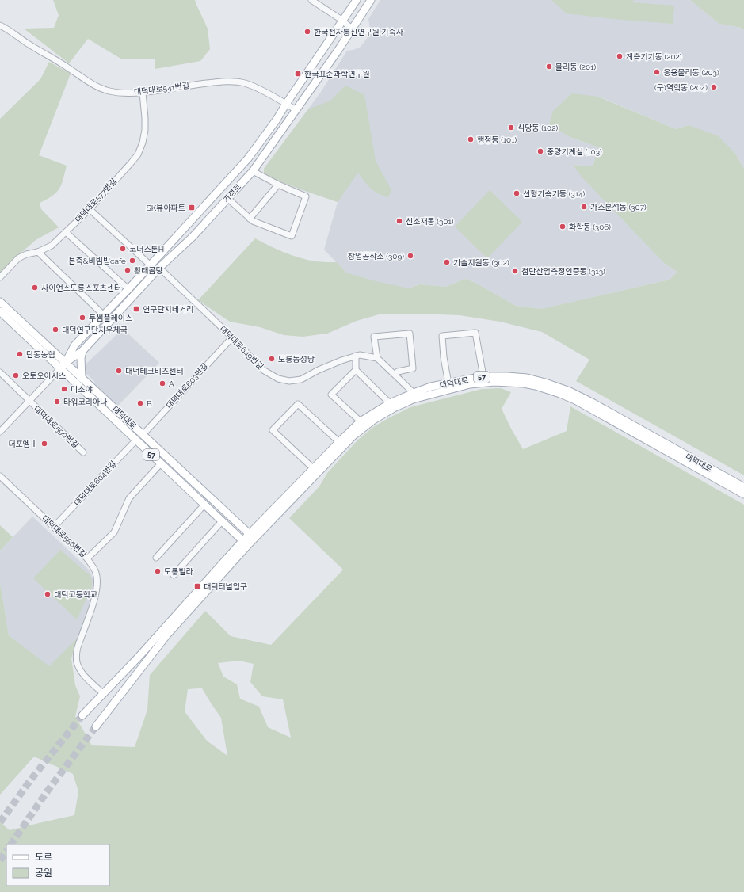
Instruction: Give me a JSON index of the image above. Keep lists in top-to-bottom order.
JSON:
{
  "streets": {
    "main road": ["가정로", "57", "대덕대로"],
    "street": [
      "대덕대로541번길",
      "대덕대로577번길",
      "대덕대로649번길",
      "대덕대로603번길",
      "대덕대로590번길",
      "대덕대로604번길",
      "대덕대로556번길"
    ]
  },
  "crossings": [
    ["대덕대로541번길", "가정로"],
    ["대덕대로541번길", "대덕대로577번길"],
    ["가정로", "대덕대로649번길"],
    ["가정로", "대덕대로"],
    ["가정로", "대덕대로590번길"],
    ["대덕대로649번길", "대덕대로603번길"],
    ["대덕대로", "대덕대로603번길"],
    ["대덕대로", "대덕대로590번길"],
    ["대덕대로", "대덕대로604번길"],
    ["대덕대로604번길", "대덕대로556번길"]
  ],
  "places": {
    "other": [
      "한국전자통신연구원 기숙사",
      "계측기기동 (202)",
      "물리동 (201)",
      "응용물리동 (203)",
      "(구)역학동 (204)",
      "식당동 (102)",
      "행정동 (101)",
      "중앙기계실 (103)",
      "선형가속기동 (314)",
      "가스분석동 (307)",
      "신소재동 (301)",
      "화학동 (306)",
      "코너스톤H",
      "창업공작소 (309)",
      "본죽&비빔밥cafe",
      "기술지원동 (302)",
      "황태곰탕",
      "첨단산업측정인증동 (313)",
      "사이언스도룡스포츠센터",
      "투썸플레이스",
      "대덕연구단지우체국",
      "탄동농협",
      "도룡동성당",
      "대덕테크비즈센터",
      "오토오아시스",
      "A",
      "미소야",
      "타워코리아나",
      "B",
      "더포엠Ⅰ",
      "도룡빌라",
      "대덕고등학교"
    ],
    "transit": [
      "한국표준과학연구원",
      "SK뷰아파트",
      "연구단지네거리",
      "대덕터널입구"
    ]
  },
  "legend": ["도로", "공원"]
}
